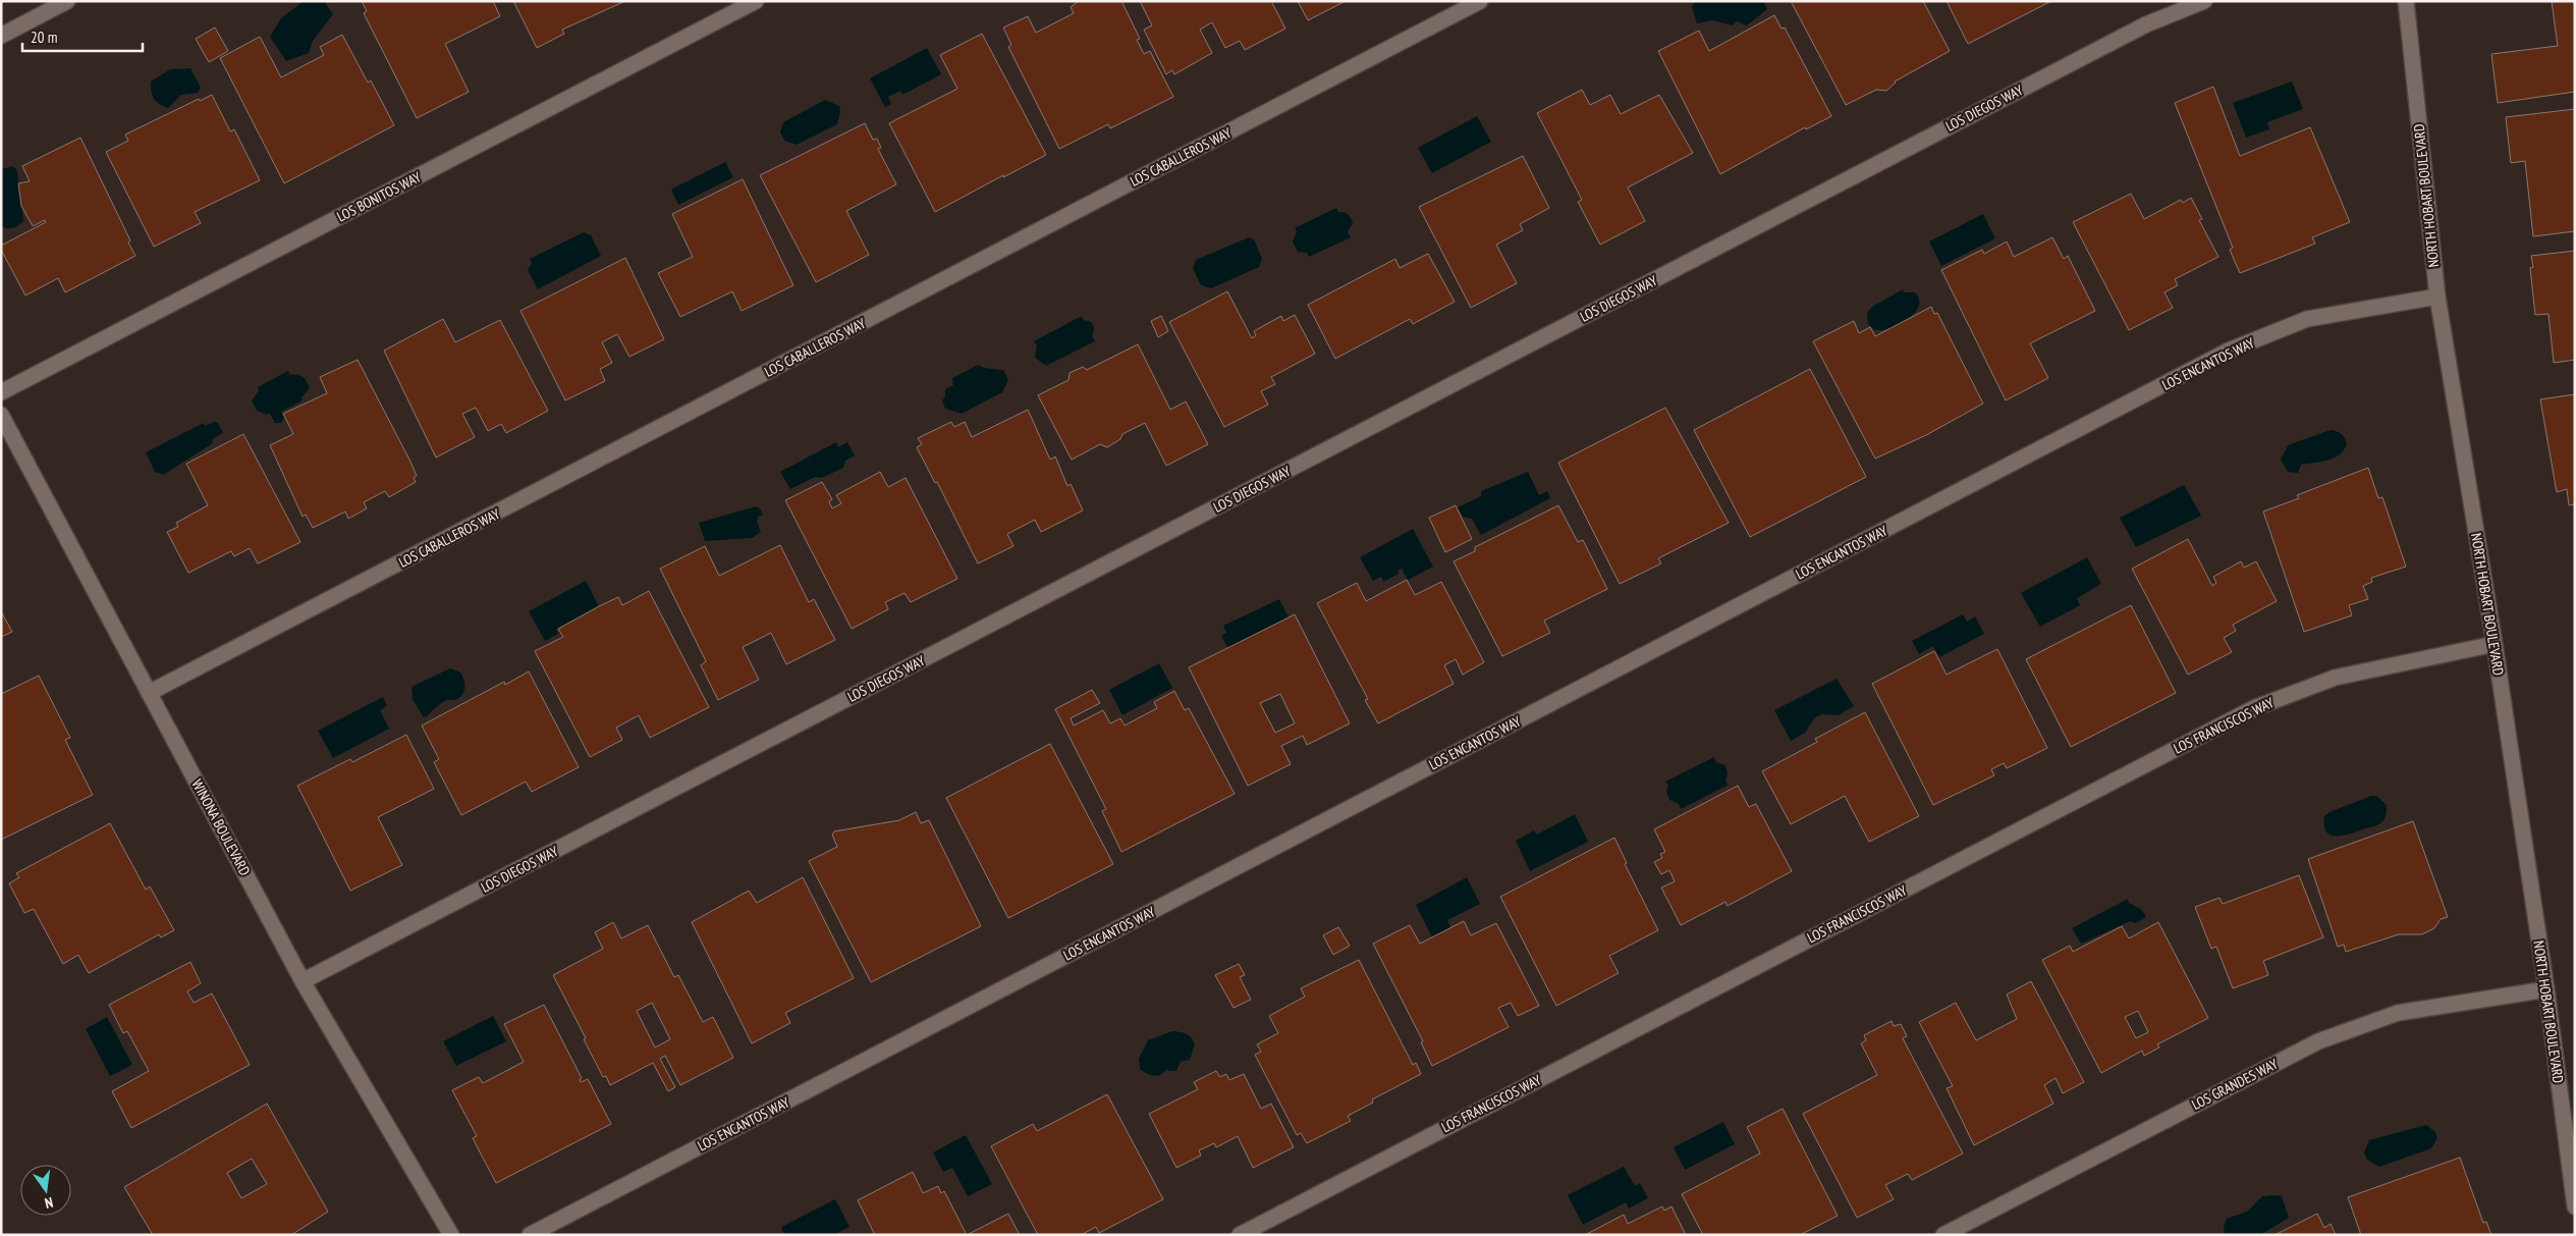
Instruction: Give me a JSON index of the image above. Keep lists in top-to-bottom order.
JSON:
{
  "streets": {
    "street": [
      "LOS DIEGOS WAY",
      "LOS CABALLEROS WAY",
      "NORTH HOBART BOULEVARD",
      "LOS BONITOS WAY",
      "LOS ENCANTOS WAY",
      "LOS FRANCISCOS WAY",
      "WINONA BOULEVARD",
      "LOS GRANDES WAY"
    ]
  },
  "crossings": [
    ["LOS DIEGOS WAY", "WINONA BOULEVARD"],
    ["LOS CABALLEROS WAY", "WINONA BOULEVARD"],
    ["NORTH HOBART BOULEVARD", "LOS ENCANTOS WAY"],
    ["NORTH HOBART BOULEVARD", "LOS FRANCISCOS WAY"],
    ["NORTH HOBART BOULEVARD", "LOS GRANDES WAY"]
  ],
  "scale_bar": "20 m",
  "north": "bottom"
}
